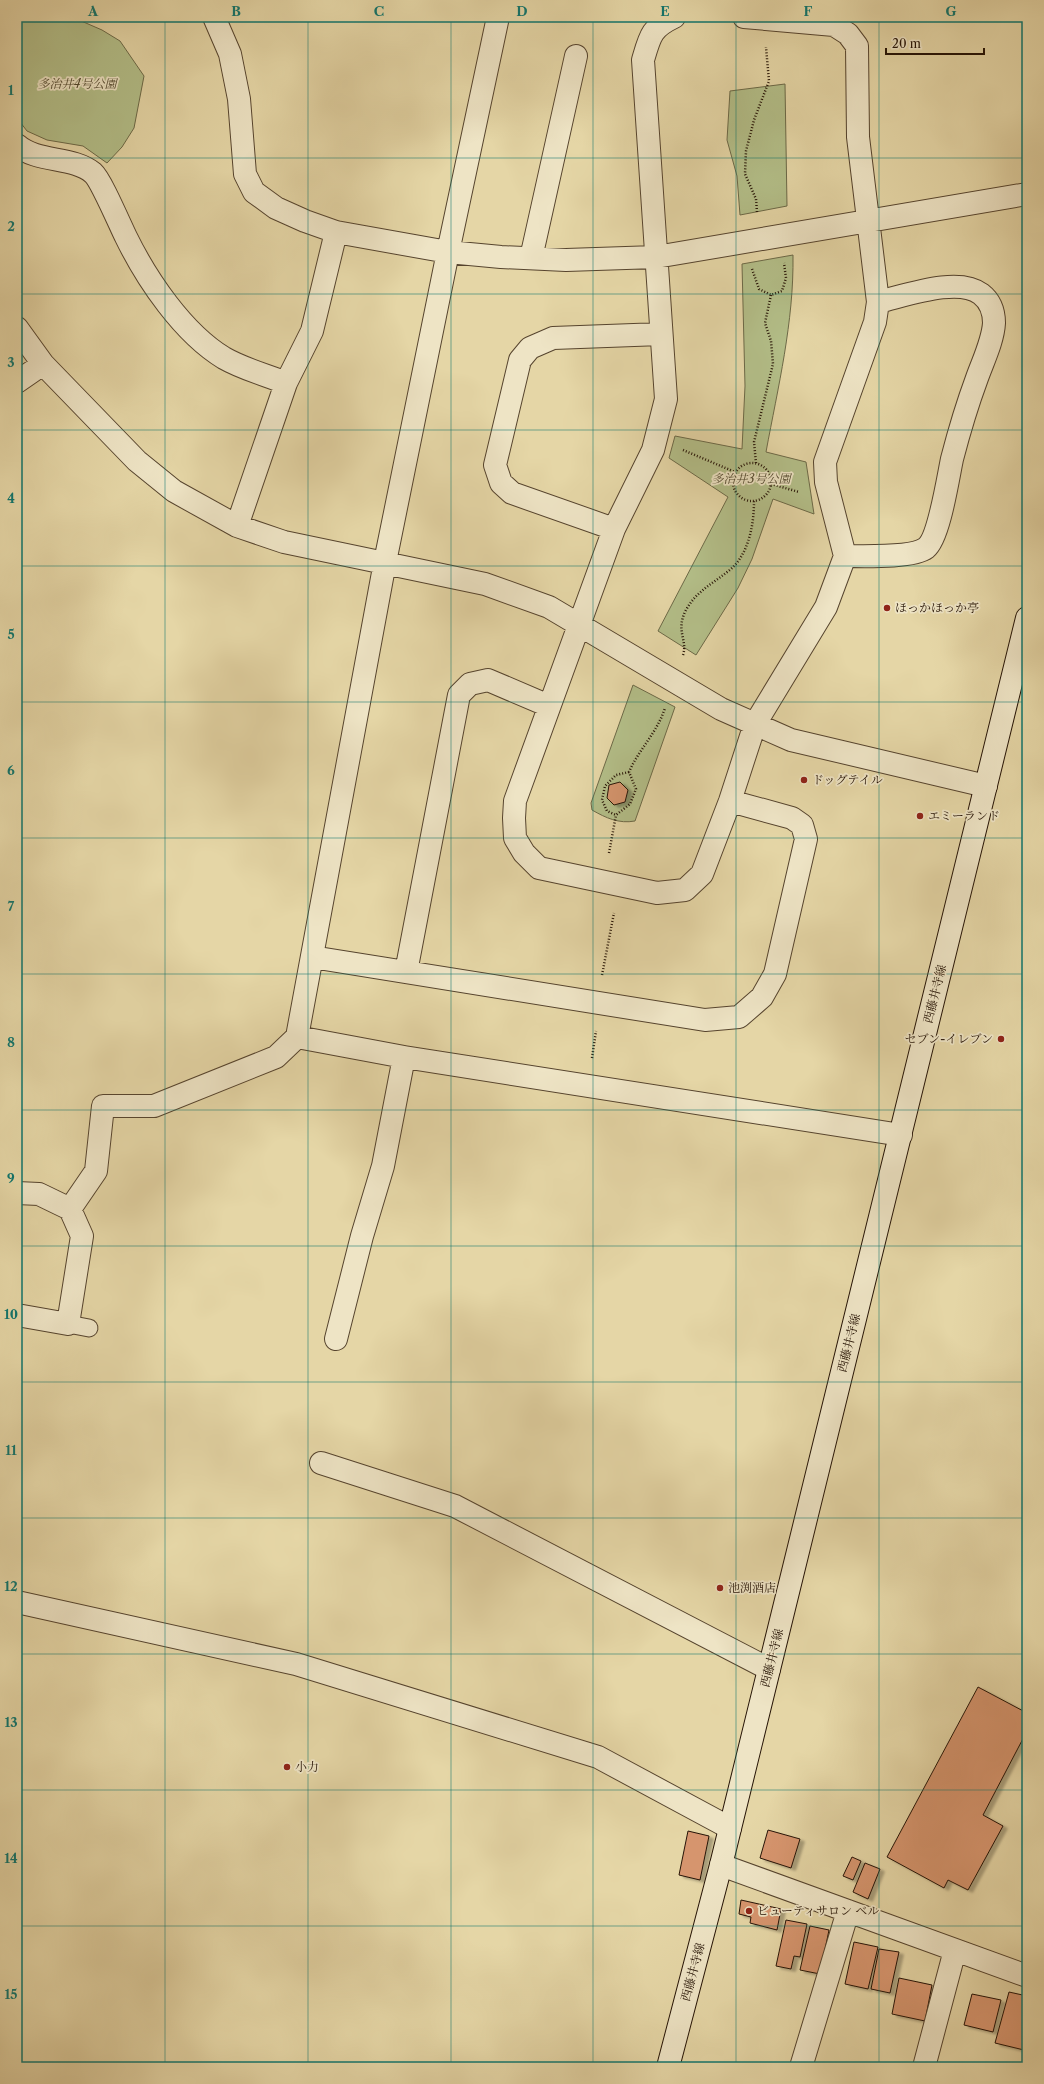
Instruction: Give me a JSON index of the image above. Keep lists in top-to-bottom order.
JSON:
{
  "streets": {
    "street": ["西藤井寺線"]
  },
  "parks": ["多治井4号公園", "多治井3号公園"],
  "places": [
    "ほっかほっか亭",
    "ドッグテイル",
    "エミーランド",
    "セブン-イレブン",
    "池渕酒店",
    "小力",
    "ビューティサロン ベル"
  ],
  "scale_bar": "20 m",
  "grid": {
    "columns": [
      "A",
      "B",
      "C",
      "D",
      "E",
      "F",
      "G"
    ],
    "rows": [
      "1",
      "2",
      "3",
      "4",
      "5",
      "6",
      "7",
      "8",
      "9",
      "10",
      "11",
      "12",
      "13",
      "14",
      "15"
    ]
  }
}
